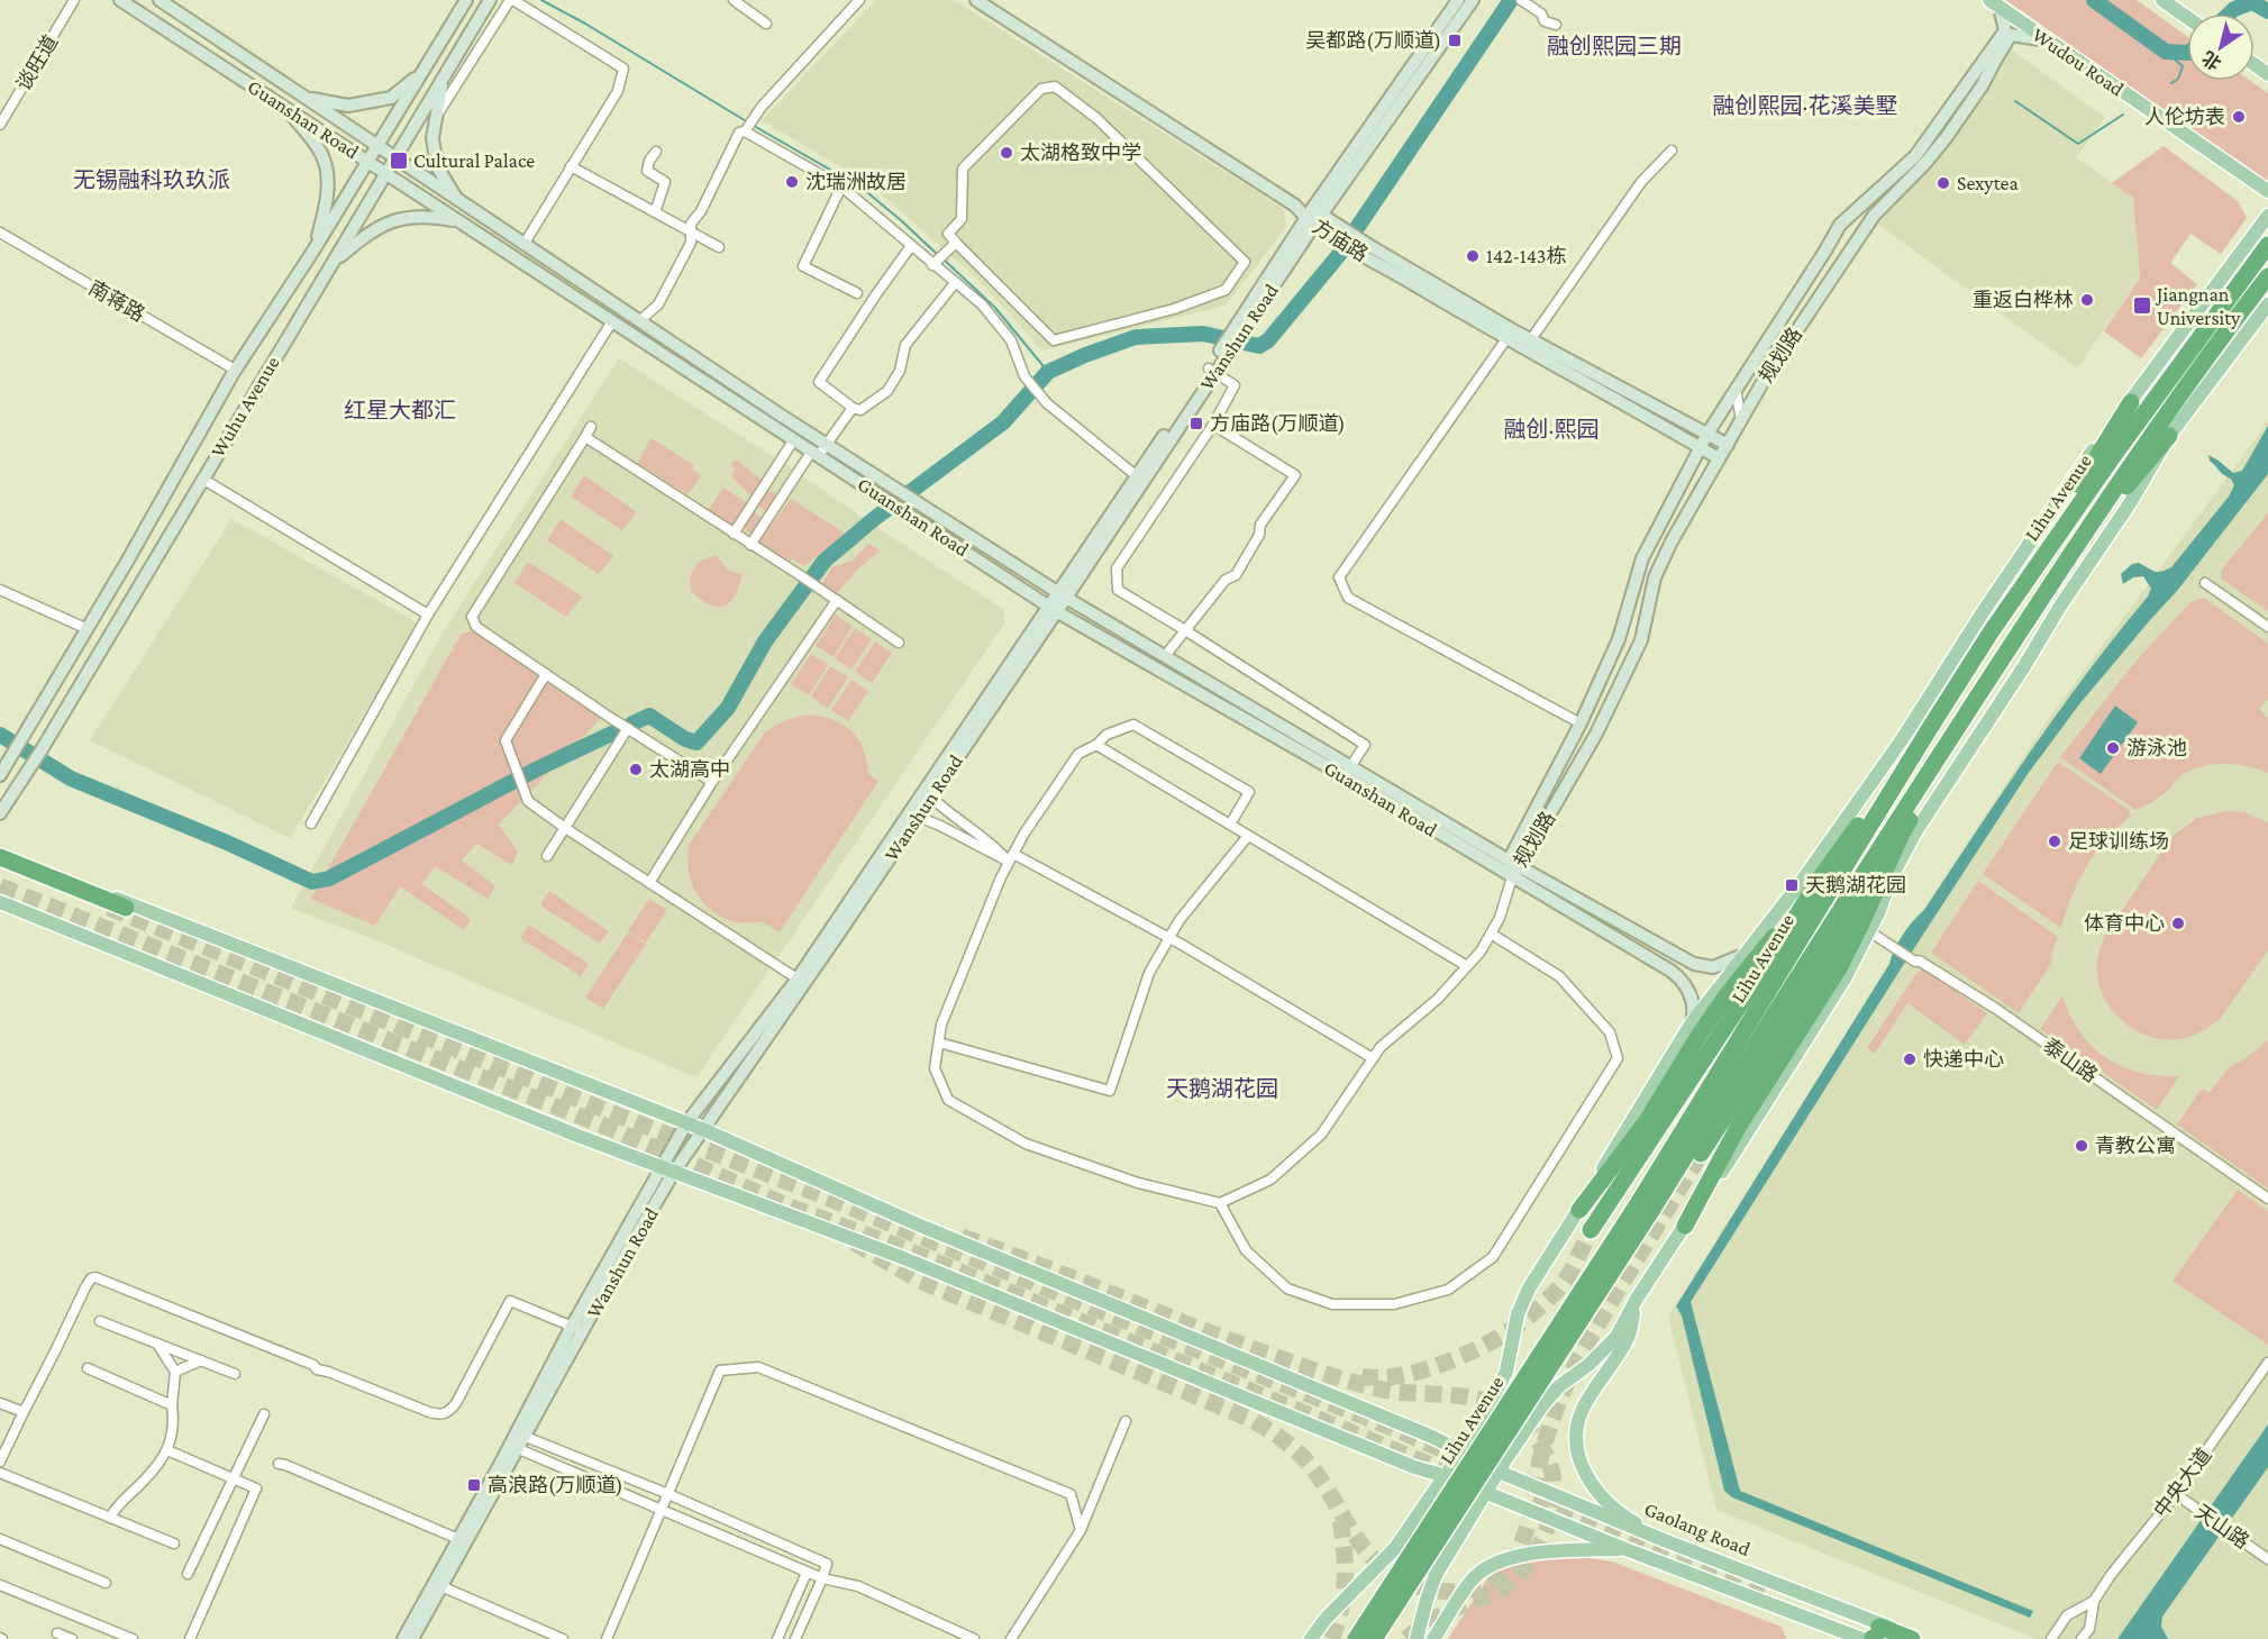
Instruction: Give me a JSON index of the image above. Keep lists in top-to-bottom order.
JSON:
{
  "streets": {
    "highway": ["Lihu Avenue", "Gaolang Road"],
    "main road": ["Wudou Road"],
    "street": [
      "谈旺道",
      "Guanshan Road",
      "方庙路",
      "南蒋路",
      "Wanshun Road",
      "规划路",
      "Wuhu Avenue",
      "泰山路",
      "中央大道",
      "天山路"
    ]
  },
  "crossings": [
    ["Wudou Road", "规划路"],
    ["Guanshan Road", "Wanshun Road"],
    ["Guanshan Road", "规划路"],
    ["Guanshan Road", "Wuhu Avenue"],
    ["方庙路", "Wanshun Road"],
    ["方庙路", "规划路"],
    ["南蒋路", "Wuhu Avenue"],
    ["Wanshun Road", "Gaolang Road"],
    ["中央大道", "天山路"]
  ],
  "districts": [
    "融创熙园三期",
    "融创熙园·花溪美墅",
    "无锡融科玖玖派",
    "红星大都汇",
    "融创·熙园",
    "天鹅湖花园"
  ],
  "places": {
    "transit": [
      "吴都路(万顺道)",
      "Cultural Palace",
      "Jiangnan University",
      "方庙路(万顺道)",
      "天鹅湖花园",
      "高浪路(万顺道)"
    ],
    "other": [
      "人伦坊表",
      "太湖格致中学",
      "沈瑞洲故居",
      "Sexytea",
      "142-143栋",
      "重返白桦林",
      "游泳池",
      "太湖高中",
      "足球训练场",
      "体育中心",
      "快递中心",
      "青教公寓"
    ]
  },
  "north": "bottom left"
}
